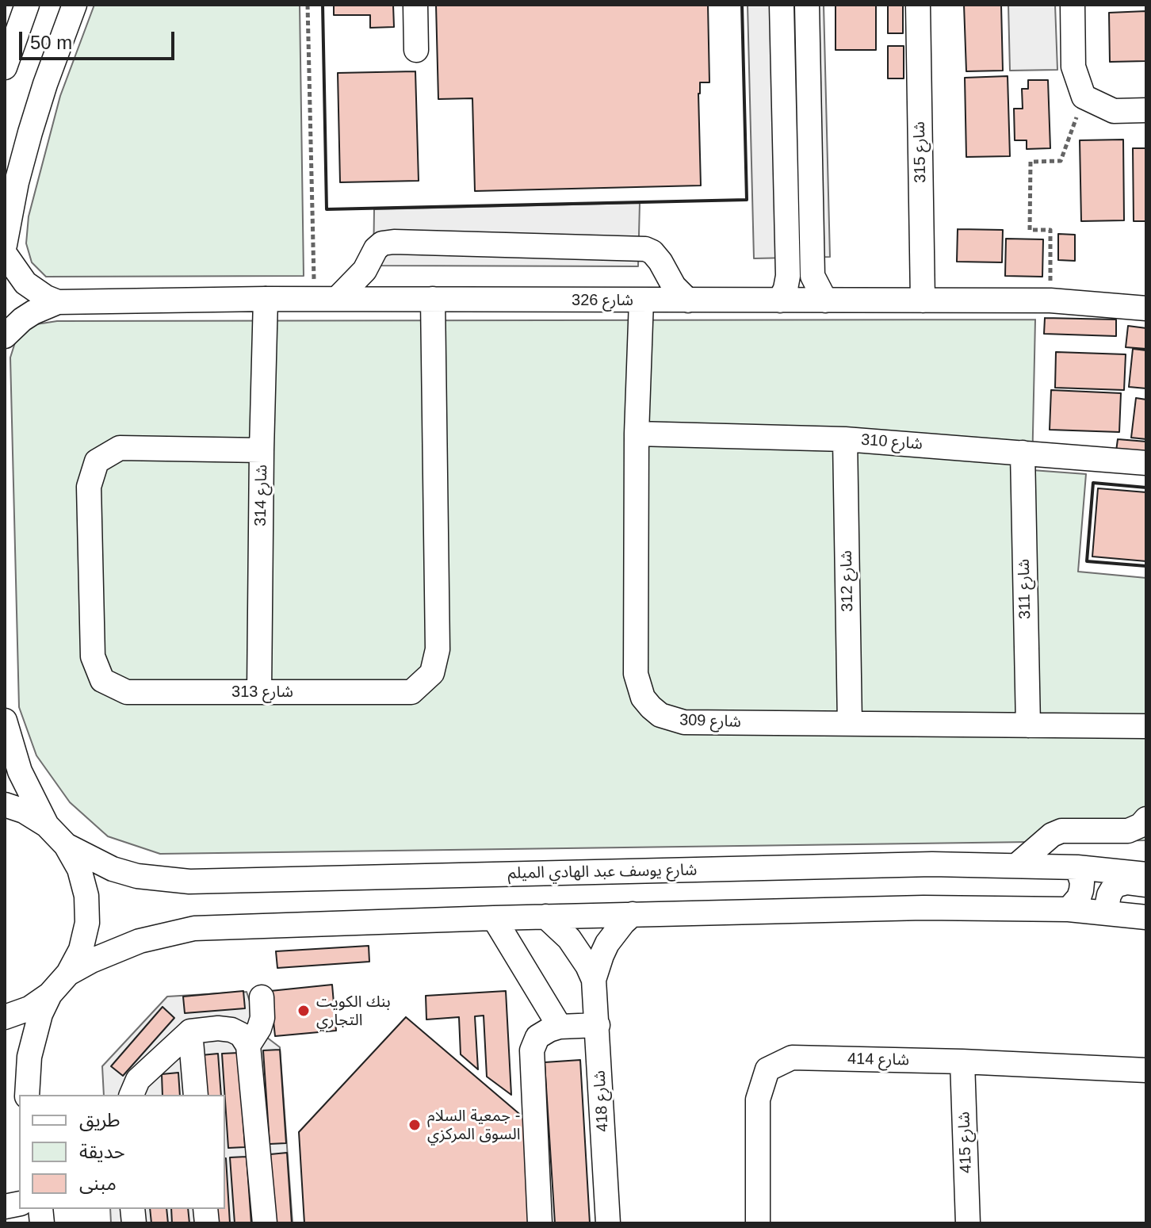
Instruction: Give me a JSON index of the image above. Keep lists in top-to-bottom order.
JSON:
{
  "streets": {
    "street": [
      "شارع 315",
      "شارع 326",
      "شارع 310",
      "شارع 314",
      "شارع 312",
      "شارع 311",
      "شارع 313",
      "شارع 309",
      "شارع يوسف عبد الهادي الميلم",
      "شارع 414",
      "شارع 418",
      "شارع 415"
    ]
  },
  "crossings": [
    ["شارع 315", "شارع 326"],
    ["شارع 326", "شارع 314"],
    ["شارع 326", "شارع 313"],
    ["شارع 326", "شارع 309"],
    ["شارع 310", "شارع 312"],
    ["شارع 310", "شارع 311"],
    ["شارع 310", "شارع 309"],
    ["شارع 314", "شارع 313"],
    ["شارع 312", "شارع 309"],
    ["شارع 311", "شارع 309"],
    ["شارع 414", "شارع 415"]
  ],
  "places": ["بنك الكويت التجاري", "جمعية السلام - السوق المركزي"],
  "legend": ["طريق", "حديقة", "مبنى"],
  "scale_bar": "50 m"
}
